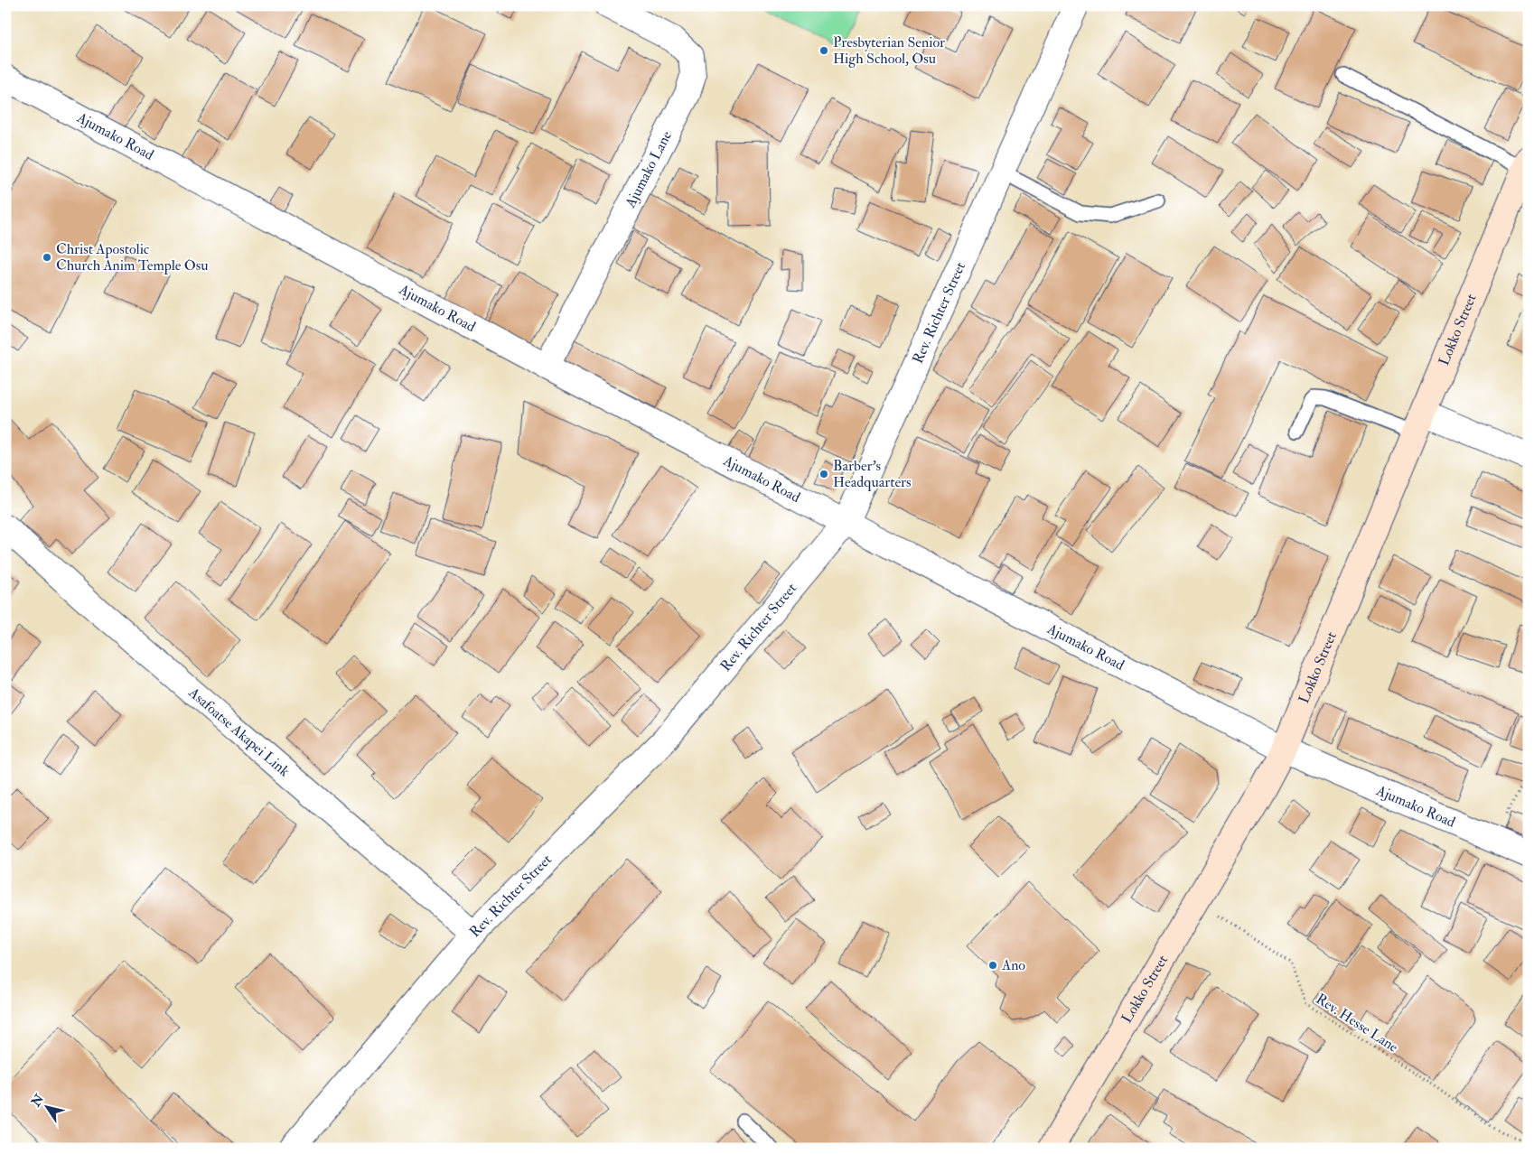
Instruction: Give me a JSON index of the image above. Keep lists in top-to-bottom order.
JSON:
{
  "streets": {
    "main road": ["Lokko Street"],
    "street": [
      "Ajumako Road",
      "Ajumako Lane",
      "Rev. Richter Street",
      "Asafoatse Akapei Link"
    ],
    "path": ["Rev. Hesse Lane"]
  },
  "crossings": [
    ["Ajumako Road", "Ajumako Lane"],
    ["Ajumako Road", "Rev. Richter Street"],
    ["Ajumako Road", "Lokko Street"],
    ["Rev. Richter Street", "Asafoatse Akapei Link"],
    ["Lokko Street", "Rev. Hesse Lane"]
  ],
  "places": [
    "Presbyterian Senior High School, Osu",
    "Christ Apostolic Church Anim Temple Osu",
    "Barber's Headquarters",
    "Ano"
  ],
  "north": "top left"
}
